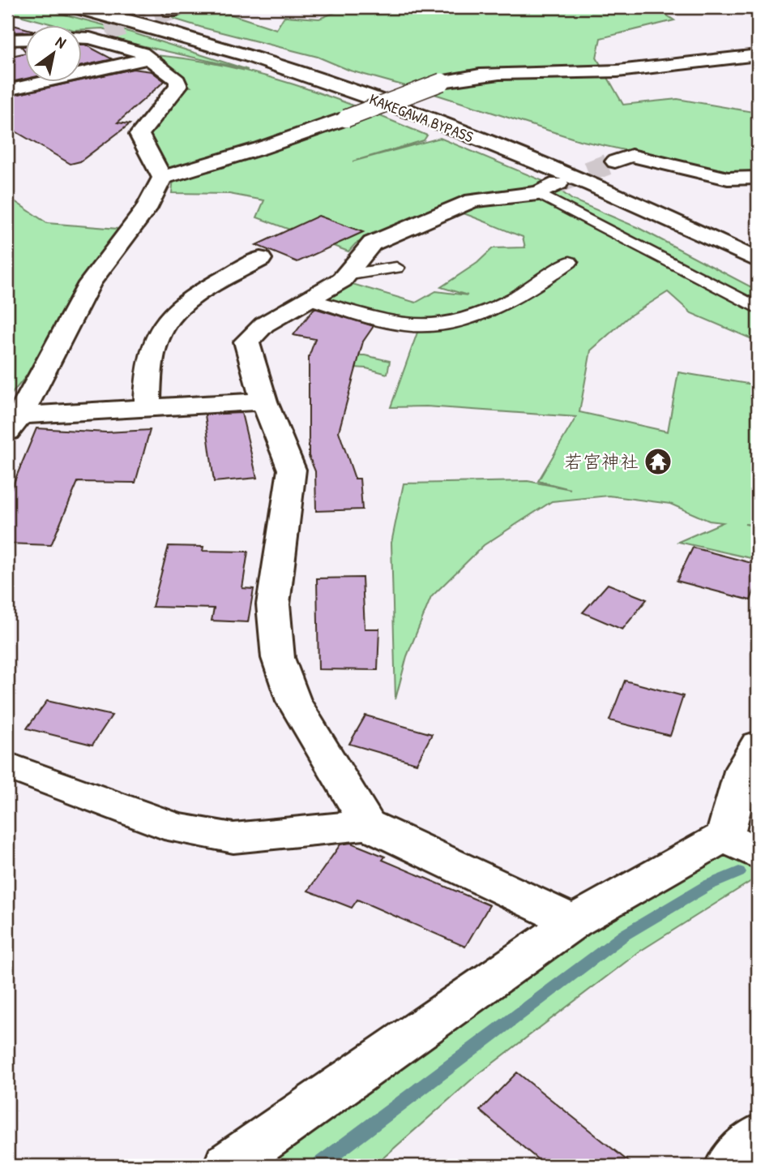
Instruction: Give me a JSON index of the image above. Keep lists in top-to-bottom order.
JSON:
{
  "streets": {
    "main road": ["KAKEGAWA BYPASS"]
  },
  "places": {
    "temple": ["若宮神社"]
  },
  "north": "top right"
}
